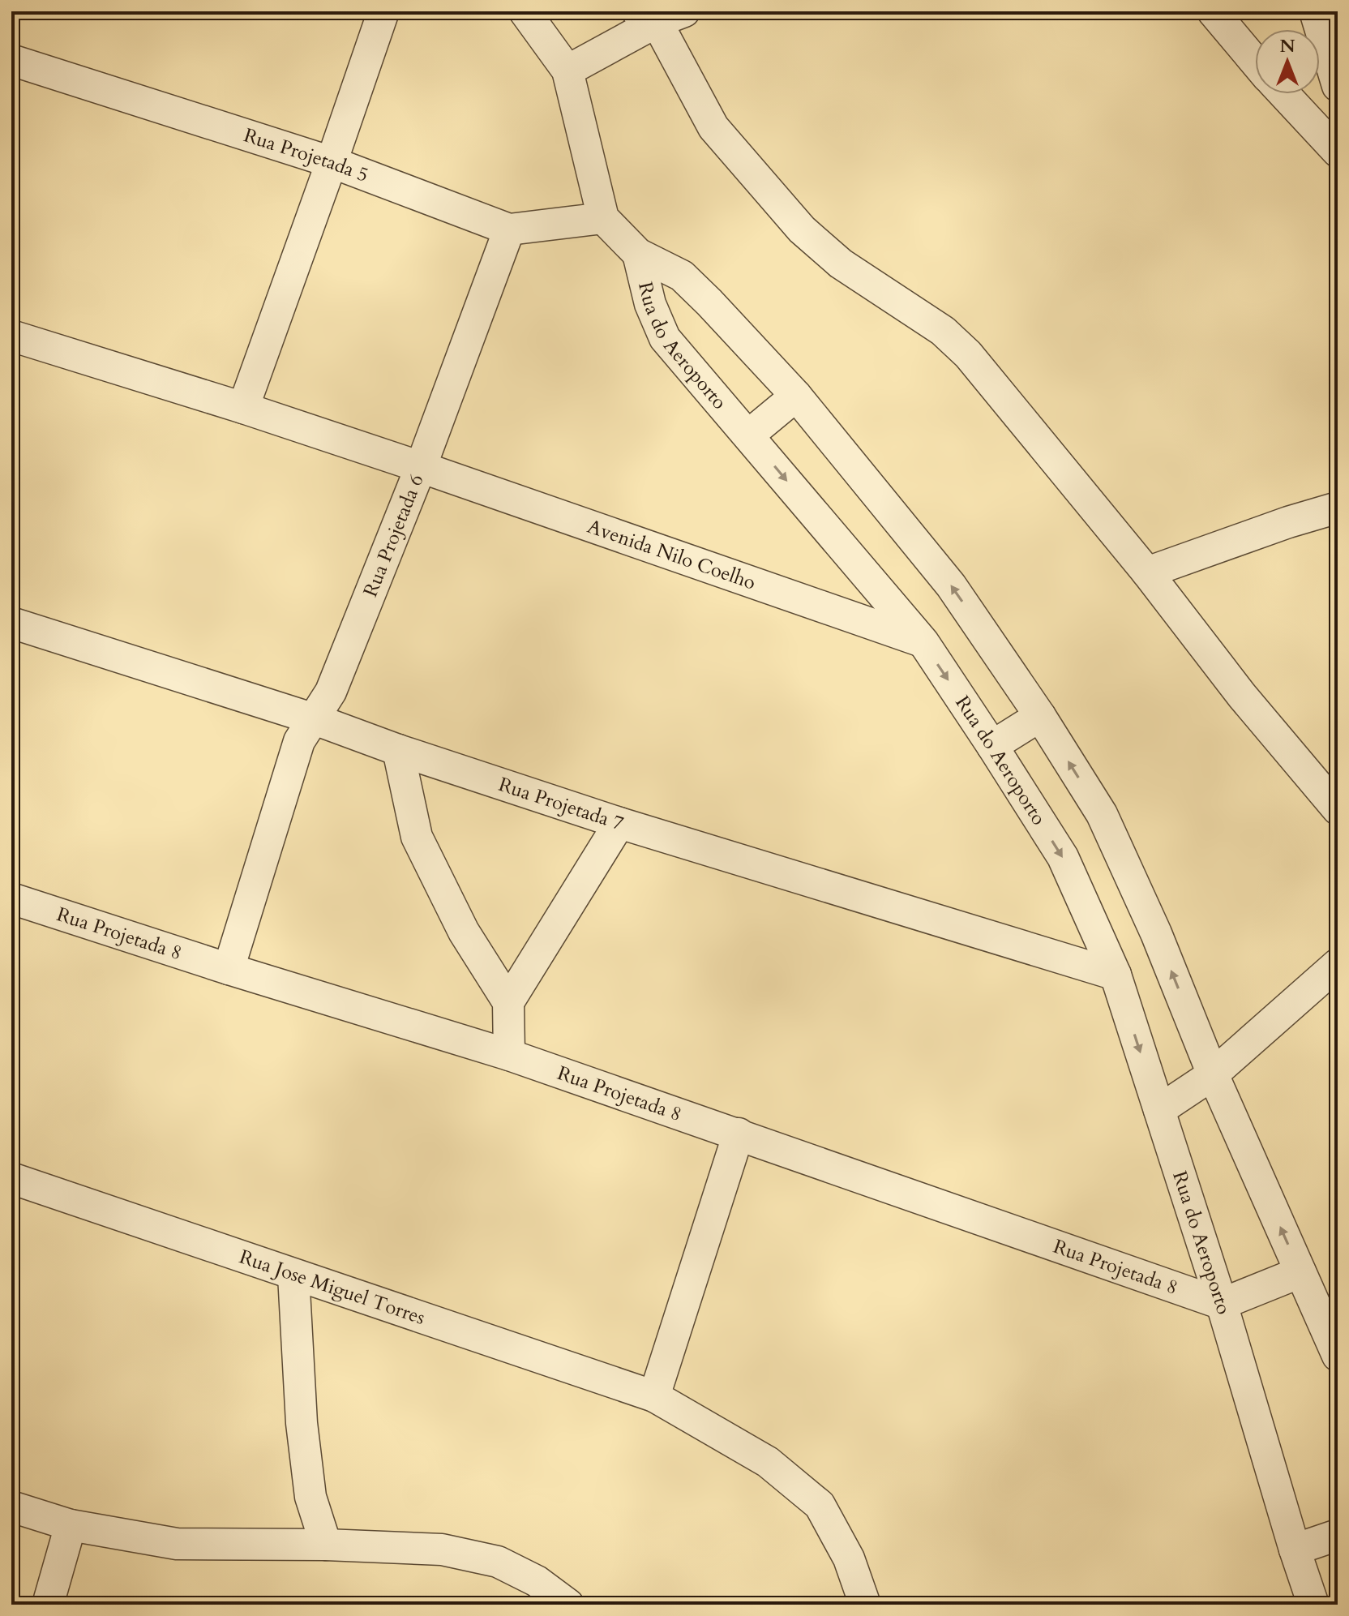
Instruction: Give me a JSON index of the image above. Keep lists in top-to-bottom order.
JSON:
{
  "streets": {
    "street": [
      "Rua Projetada 5",
      "Rua do Aeroporto",
      "Rua Projetada 6",
      "Avenida Nilo Coelho",
      "Rua Projetada 7",
      "Rua Projetada 8",
      "Rua Jose Miguel Torres"
    ]
  },
  "crossings": [
    ["Rua do Aeroporto", "Avenida Nilo Coelho"],
    ["Rua do Aeroporto", "Rua Projetada 7"],
    ["Rua do Aeroporto", "Rua Projetada 8"],
    ["Rua Projetada 6", "Avenida Nilo Coelho"],
    ["Rua Projetada 6", "Rua Projetada 7"],
    ["Rua Projetada 6", "Rua Projetada 8"]
  ],
  "north": "top"
}
